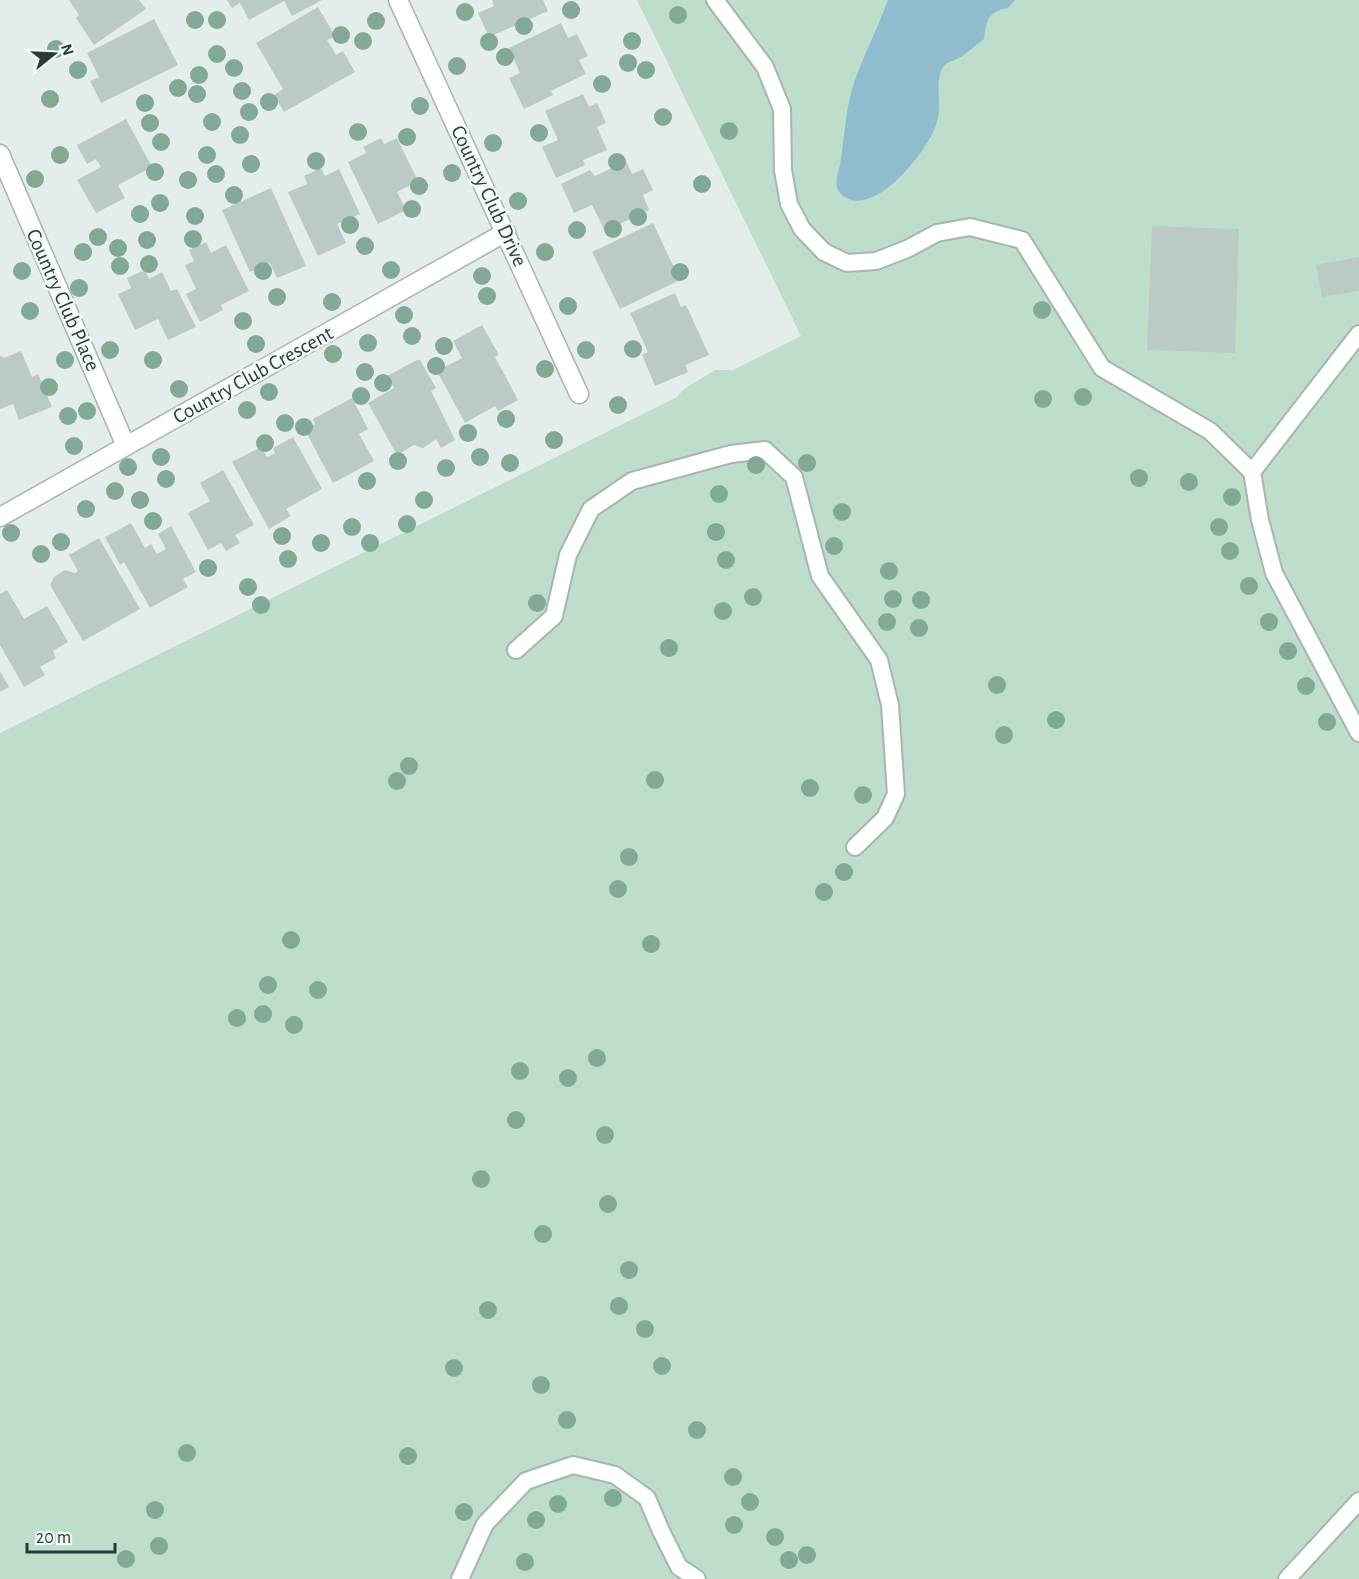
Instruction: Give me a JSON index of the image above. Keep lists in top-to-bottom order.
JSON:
{
  "streets": {
    "street": ["Country Club Drive", "Country Club Place", "Country Club Crescent"]
  },
  "crossings": [
    ["Country Club Drive", "Country Club Crescent"],
    ["Country Club Place", "Country Club Crescent"]
  ],
  "scale_bar": "20 m",
  "north": "right"
}
